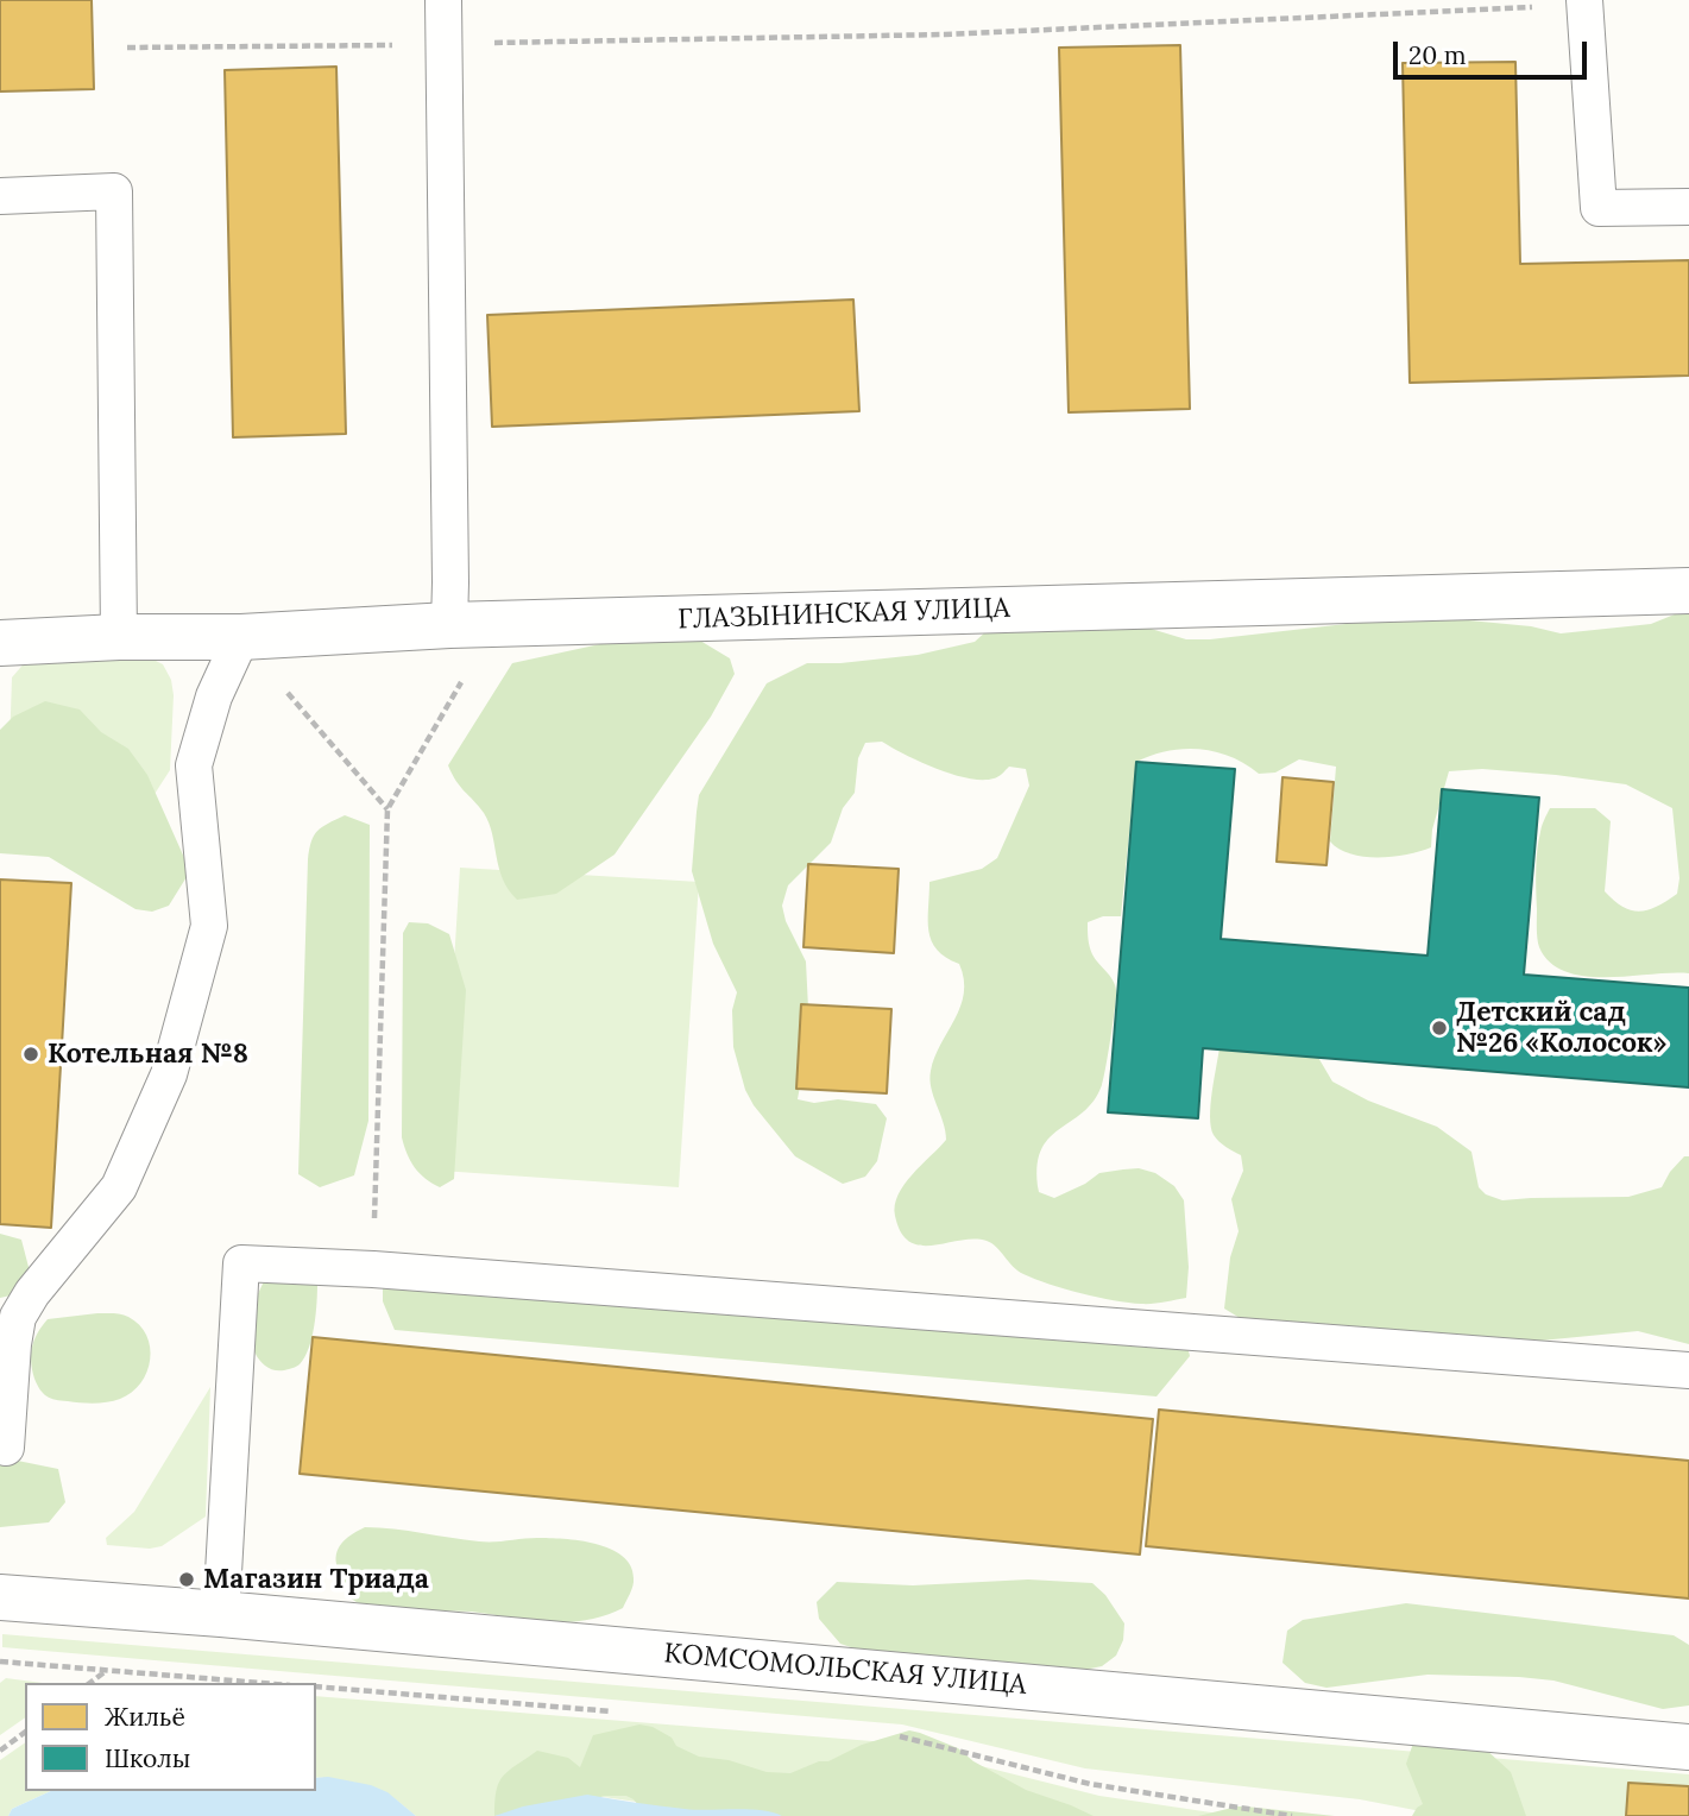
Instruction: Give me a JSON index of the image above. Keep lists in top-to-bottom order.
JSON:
{
  "streets": {
    "street": ["ГЛАЗЫНИНСКАЯ УЛИЦА", "КОМСОМОЛЬСКАЯ УЛИЦА"]
  },
  "places": ["Детский сад №26 «Колосок»", "Котельная №8", "Магазин Триада"],
  "legend": ["Жильё", "Школы"],
  "scale_bar": "20 m"
}
